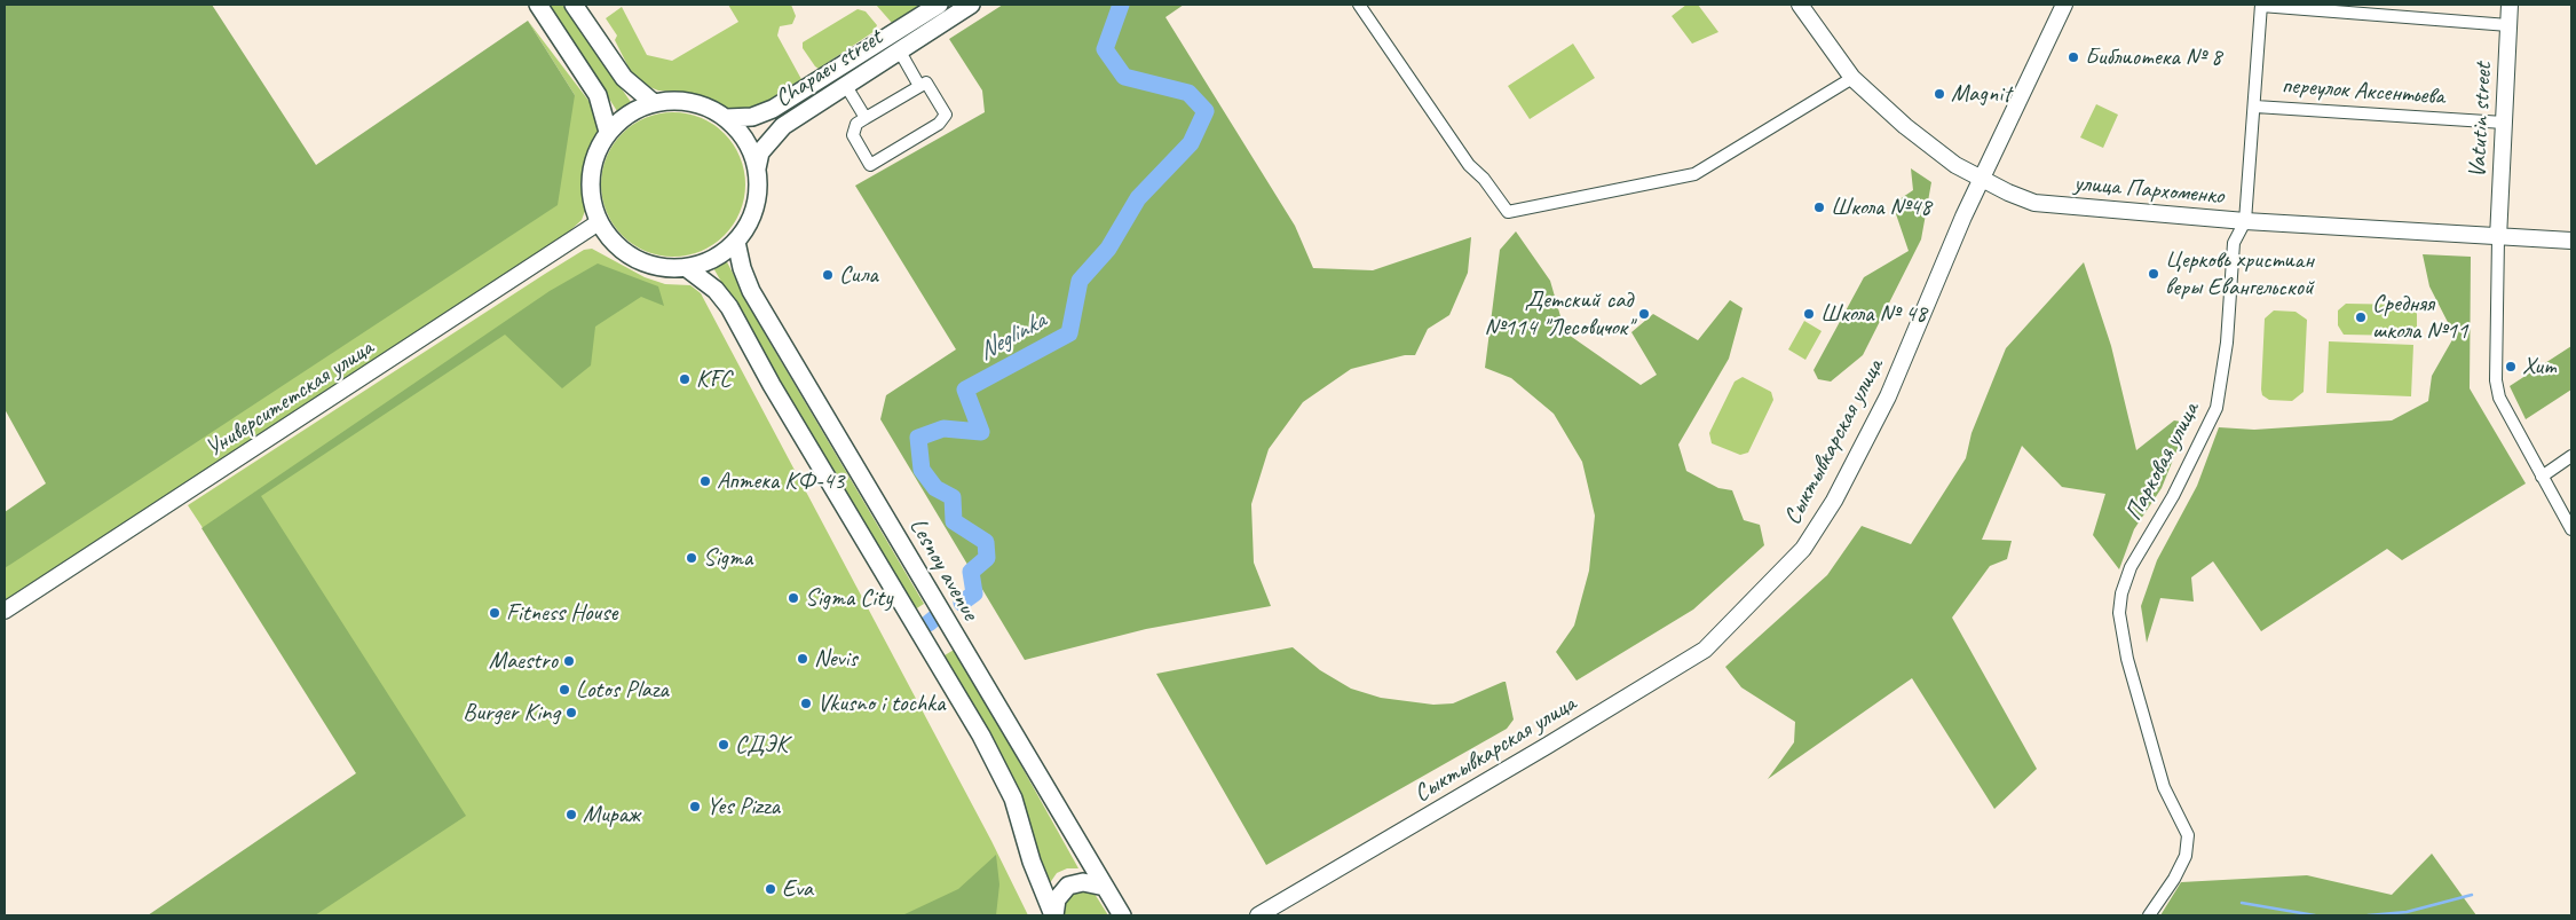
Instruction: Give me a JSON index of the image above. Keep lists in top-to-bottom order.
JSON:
{
  "streets": {
    "main road": [
      "Chapaev street",
      "Vatutin street",
      "улица Пархоменко",
      "Университетская улица",
      "Сыктывкарская улица",
      "Lesnoy avenue"
    ],
    "street": ["переулок Аксентьева", "Парковая улица"]
  },
  "crossings": [
    ["Chapaev street", "Университетская улица"],
    ["Chapaev street", "Lesnoy avenue"],
    ["переулок Аксентьева", "Vatutin street"],
    ["переулок Аксентьева", "Парковая улица"],
    ["Vatutin street", "улица Пархоменко"],
    ["улица Пархоменко", "Сыктывкарская улица"],
    ["улица Пархоменко", "Парковая улица"],
    ["Университетская улица", "Lesnoy avenue"]
  ],
  "water": ["Neglinka"],
  "places": [
    "Библиотека № 8",
    "Magnit",
    "Школа №48",
    "Церковь христиан веры Евангельской",
    "Сила",
    "Детский сад №114 \"Лесовичок\"",
    "Школа № 48",
    "Средняя школа №11",
    "Хит",
    "KFC",
    "Аптека КФ-43",
    "Sigma",
    "Sigma City",
    "Fitness House",
    "Nevis",
    "Maestro",
    "Lotos Plaza",
    "Vkusno i tochka",
    "Burger King",
    "СДЭК",
    "Yes Pizza",
    "Мираж",
    "Eva"
  ]
}
